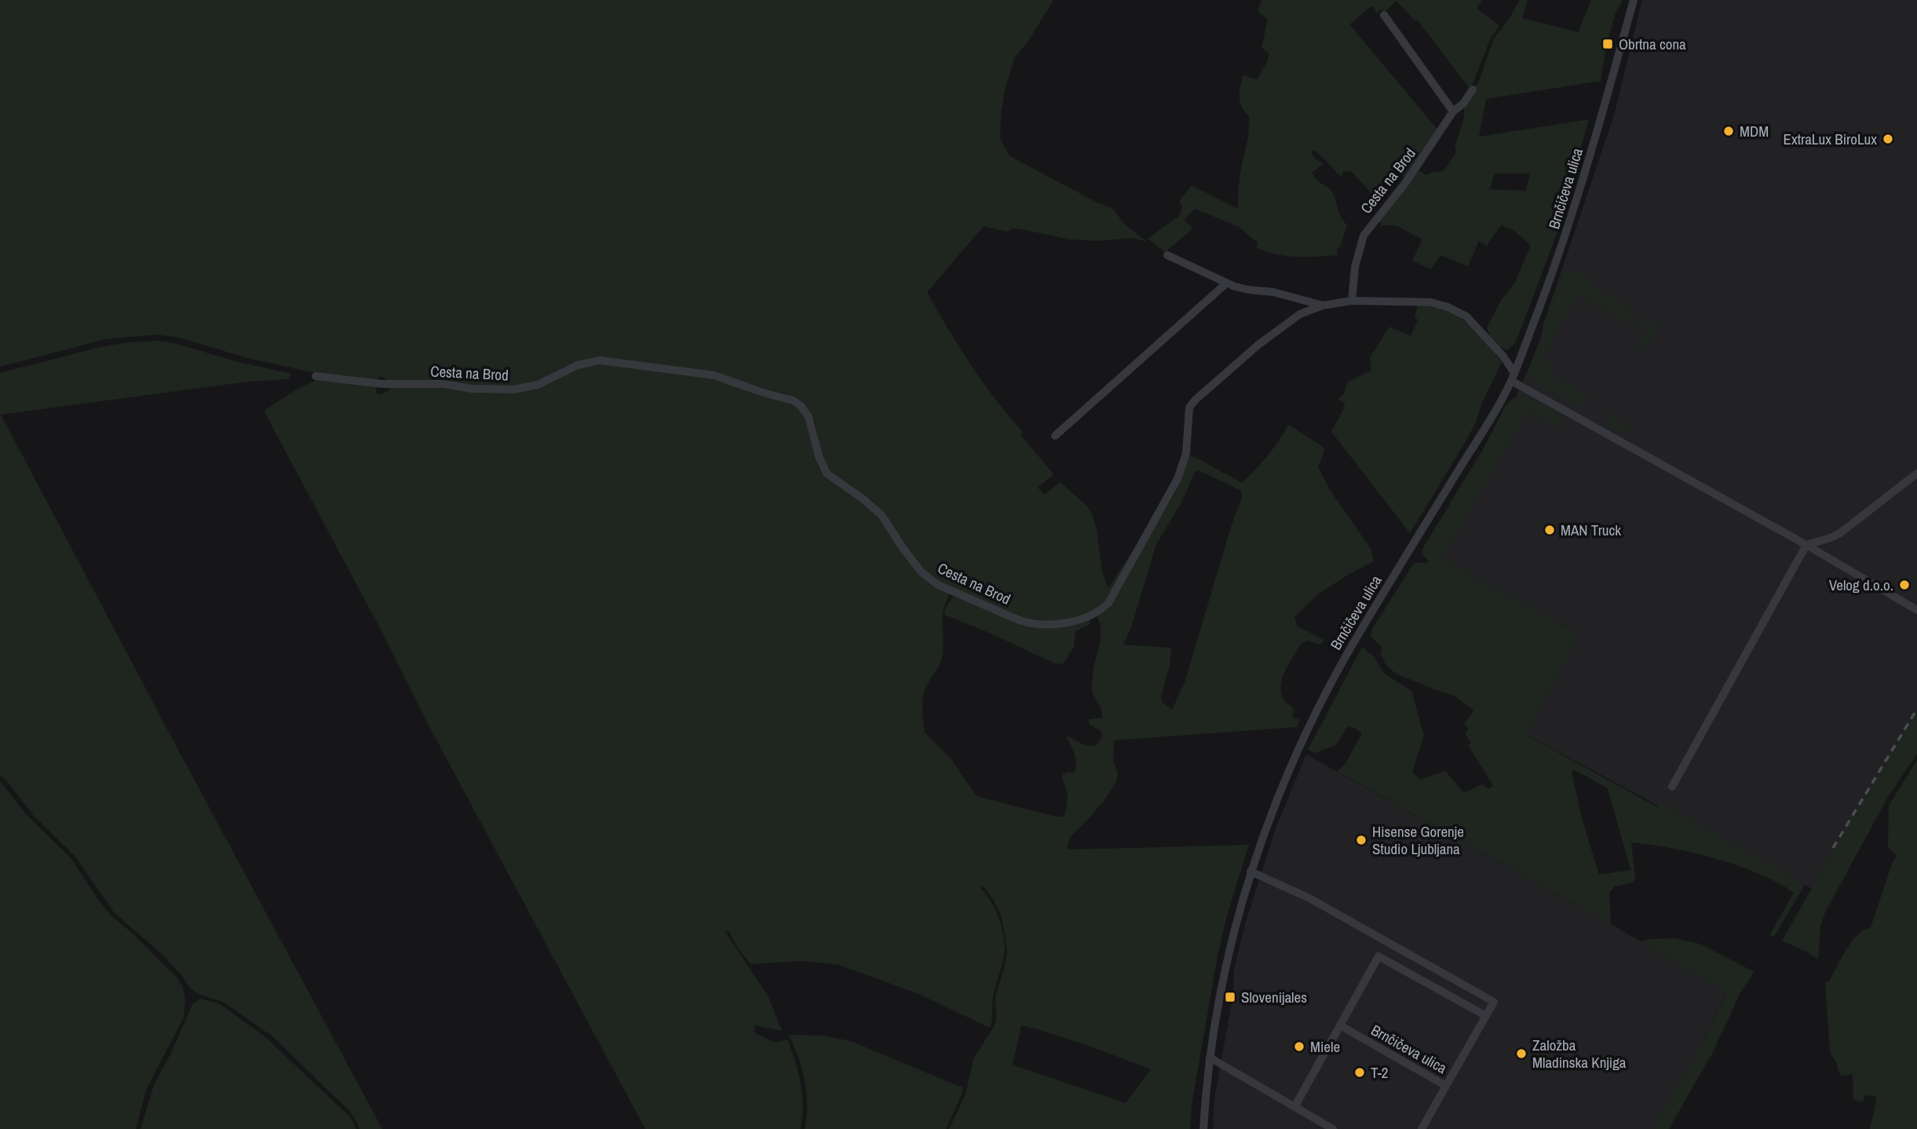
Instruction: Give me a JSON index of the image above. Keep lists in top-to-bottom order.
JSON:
{
  "streets": {
    "street": ["Cesta na Brod", "Brnčičeva ulica"]
  },
  "crossings": [
    ["Cesta na Brod", "Brnčičeva ulica"]
  ],
  "places": {
    "transit": ["Obrtna cona", "Slovenijales"],
    "other": [
      "MDM",
      "ExtraLux BiroLux",
      "MAN Truck",
      "Velog d.o.o.",
      "Hisense Gorenje Studio Ljubljana",
      "Miele",
      "Založba Mladinska Knjiga",
      "T-2"
    ]
  }
}
